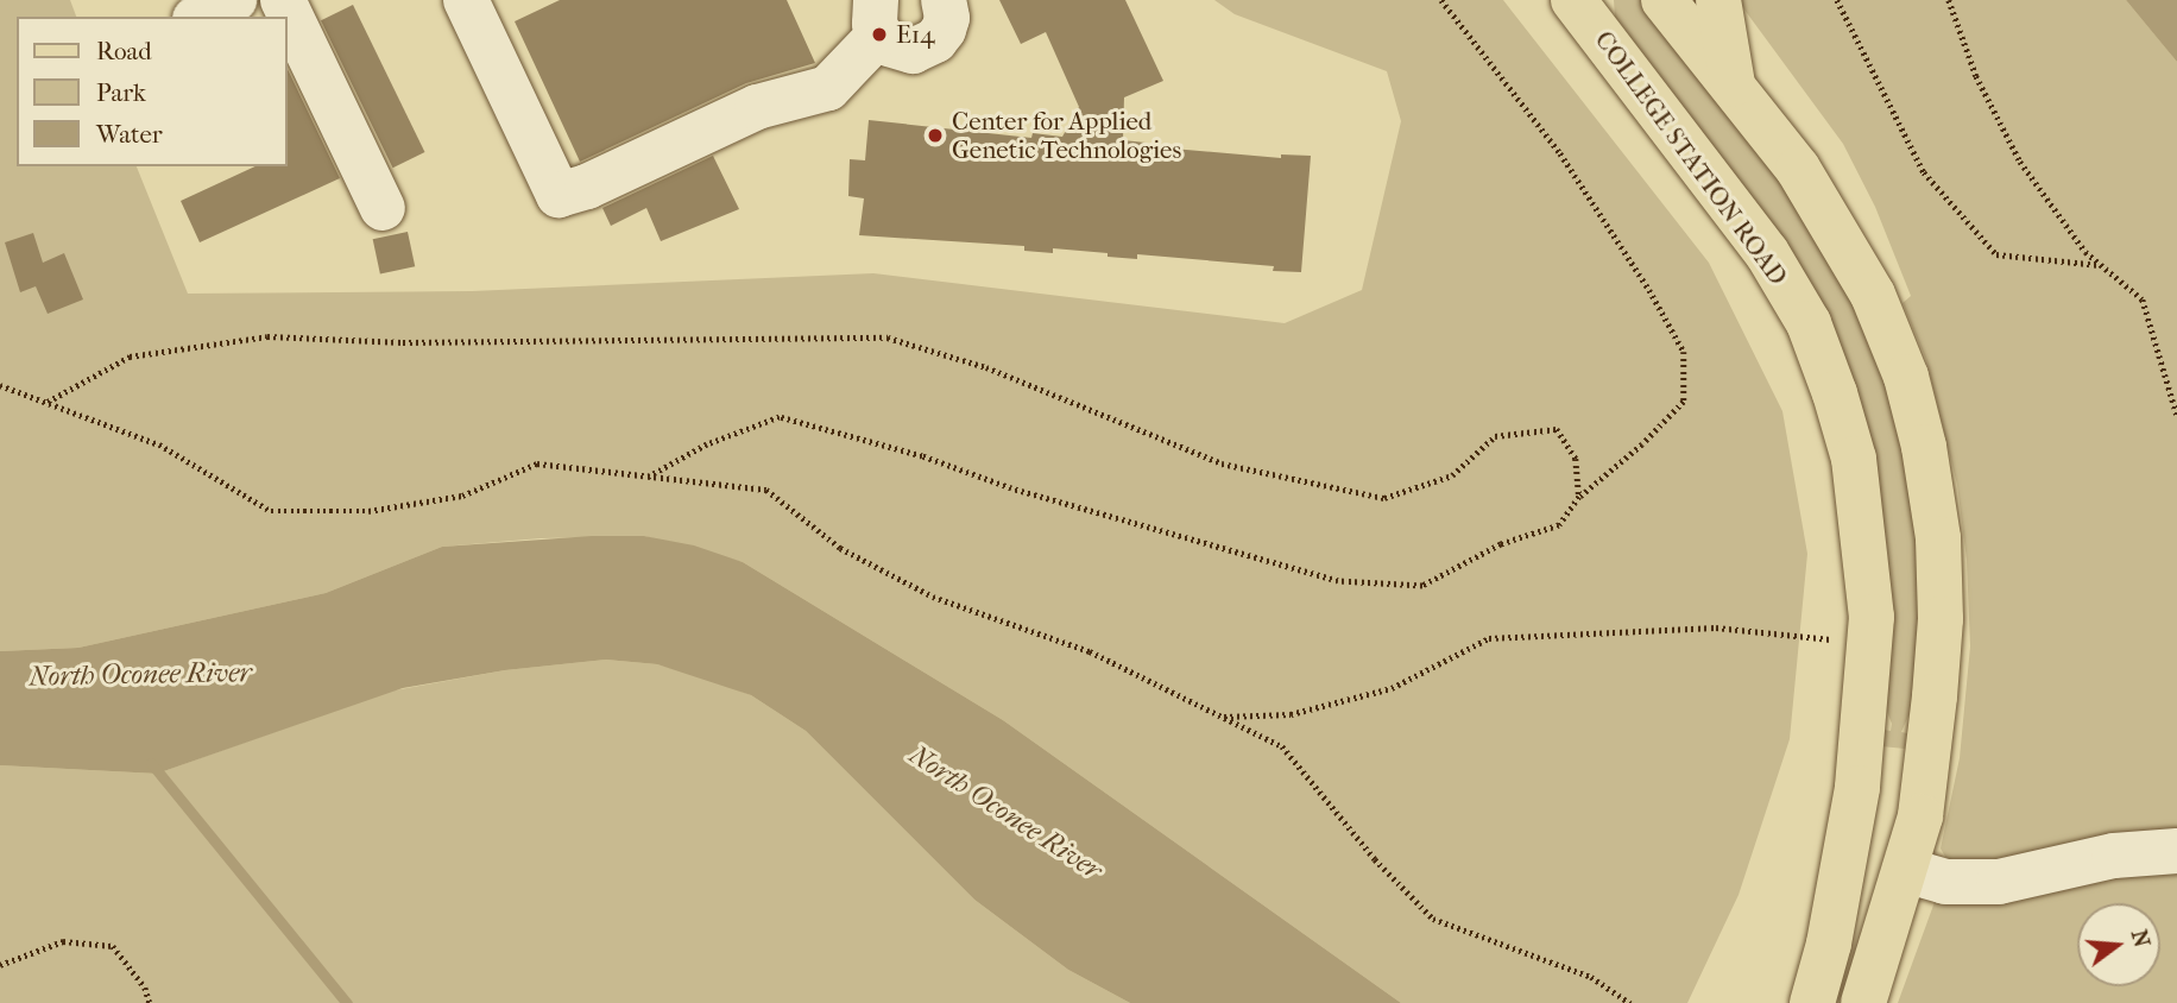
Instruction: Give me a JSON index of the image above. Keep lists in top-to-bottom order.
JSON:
{
  "streets": {
    "main road": ["COLLEGE STATION ROAD"]
  },
  "water": ["North Oconee River"],
  "places": ["E14", "Center for Applied Genetic Technologies"],
  "legend": ["Road", "Park", "Water"],
  "north": "right"
}
